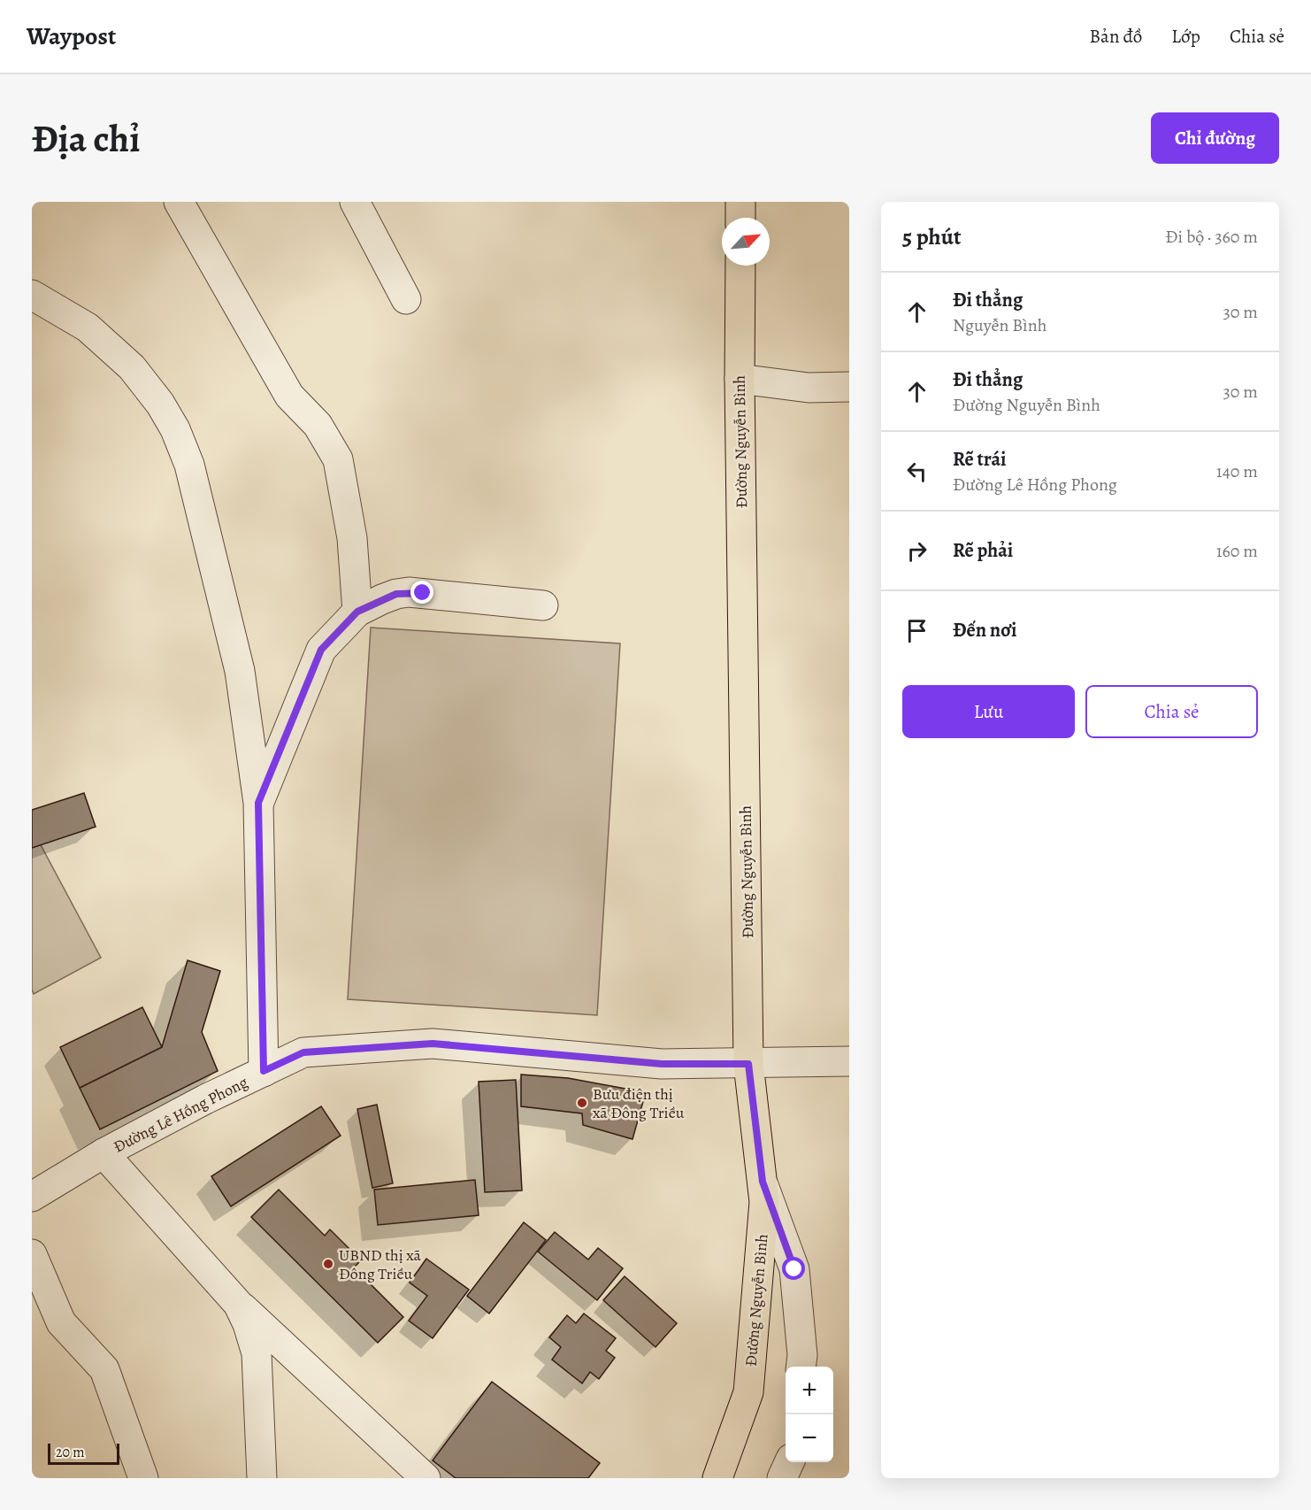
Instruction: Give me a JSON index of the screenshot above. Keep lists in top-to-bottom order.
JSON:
{
  "streets": {
    "main road": ["Đường Nguyễn Bình"],
    "street": ["Đường Lê Hồng Phong"]
  },
  "crossings": [
    ["Đường Nguyễn Bình", "Đường Lê Hồng Phong"]
  ],
  "places": ["Bưu điện thị xã Đông Triều", "UBND thị xã Đông Triều"],
  "scale_bar": "20 m",
  "north": "top right",
  "page": {
    "header": "Waypost",
    "nav": ["Bản đồ", "Lớp", "Chia sẻ"],
    "buttons": [
      "Chỉ đường",
      ["Lưu", "Chia sẻ"]
    ],
    "title": "Địa chỉ",
    "heading": ["5 phút", "Đi bộ · 360 m"],
    "list": [
      ["Đi thẳng", "Nguyễn Bình", "30 m"],
      ["Đi thẳng", "Đường Nguyễn Bình", "30 m"],
      ["Rẽ trái", "Đường Lê Hồng Phong", "140 m"],
      ["Rẽ phải", "160 m"],
      "Đến nơi"
    ],
    "map_buttons": ["+", "−"],
    "scale": "20 m"
  }
}
